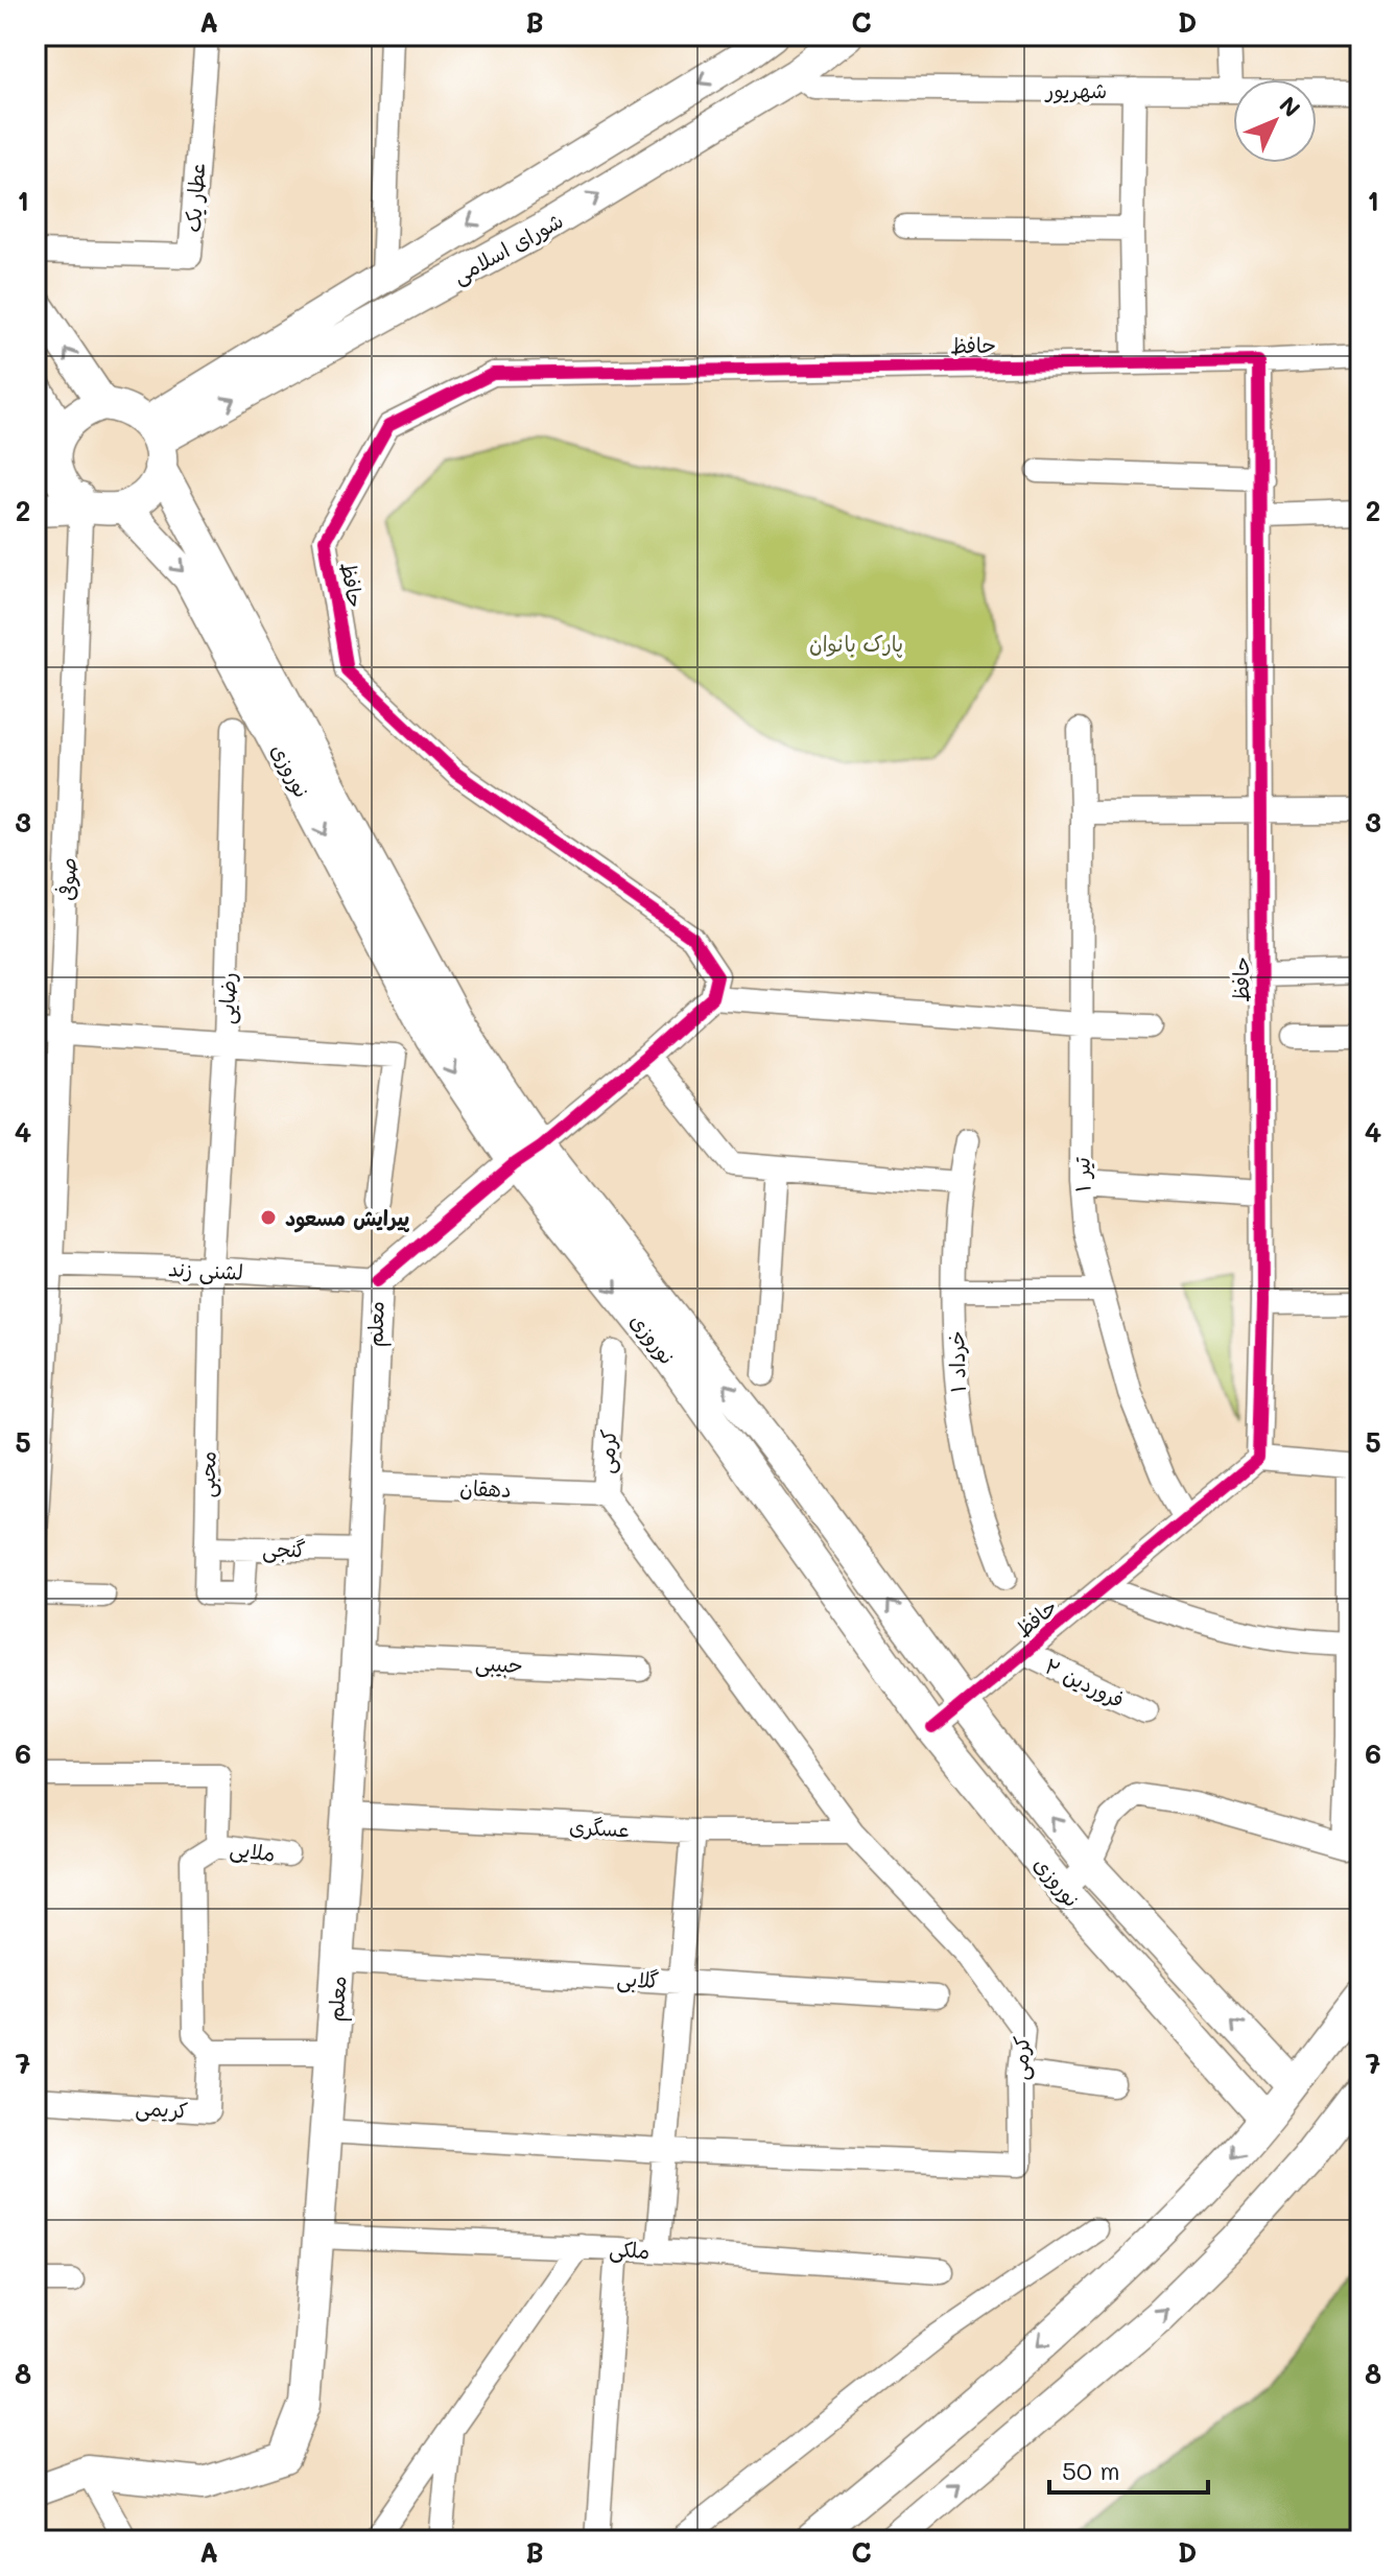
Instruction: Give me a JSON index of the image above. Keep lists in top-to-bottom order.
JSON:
{
  "streets": {
    "street": [
      "شهریور",
      "عطار یک",
      "شورای اسلامی",
      "حافظ",
      "نوروزی",
      "صوفی",
      "رضایی",
      "تیر ۱",
      "لشنی زند",
      "معلم",
      "خرداد ۱",
      "کرمی",
      "محبی",
      "دهقان",
      "گنجی",
      "حبیبی",
      "فروردین ۲",
      "عسگری",
      "ملایی",
      "گلابی",
      "کریمی",
      "ملکی"
    ]
  },
  "crossings": [
    ["شهریور", "شورای اسلامی"],
    ["شورای اسلامی", "نوروزی"],
    ["شورای اسلامی", "صوفی"],
    ["حافظ", "نوروزی"],
    ["حافظ", "تیر ۱"],
    ["حافظ", "فروردین ۲"],
    ["نوروزی", "صوفی"],
    ["صوفی", "لشنی زند"],
    ["رضایی", "لشنی زند"],
    ["رضایی", "محبی"],
    ["لشنی زند", "معلم"],
    ["لشنی زند", "محبی"],
    ["معلم", "کرمی"],
    ["معلم", "دهقان"],
    ["معلم", "گنجی"],
    ["معلم", "حبیبی"],
    ["معلم", "عسگری"],
    ["معلم", "گلابی"],
    ["معلم", "ملکی"],
    ["کرمی", "دهقان"],
    ["کرمی", "عسگری"],
    ["محبی", "گنجی"]
  ],
  "parks": ["پارک بانوان"],
  "places": ["پیرایش مسعود"],
  "scale_bar": "50 m",
  "north": "top right",
  "grid": {
    "columns": [
      "A",
      "B",
      "C",
      "D"
    ],
    "rows": [
      "1",
      "2",
      "3",
      "4",
      "5",
      "6",
      "7",
      "8"
    ]
  }
}
